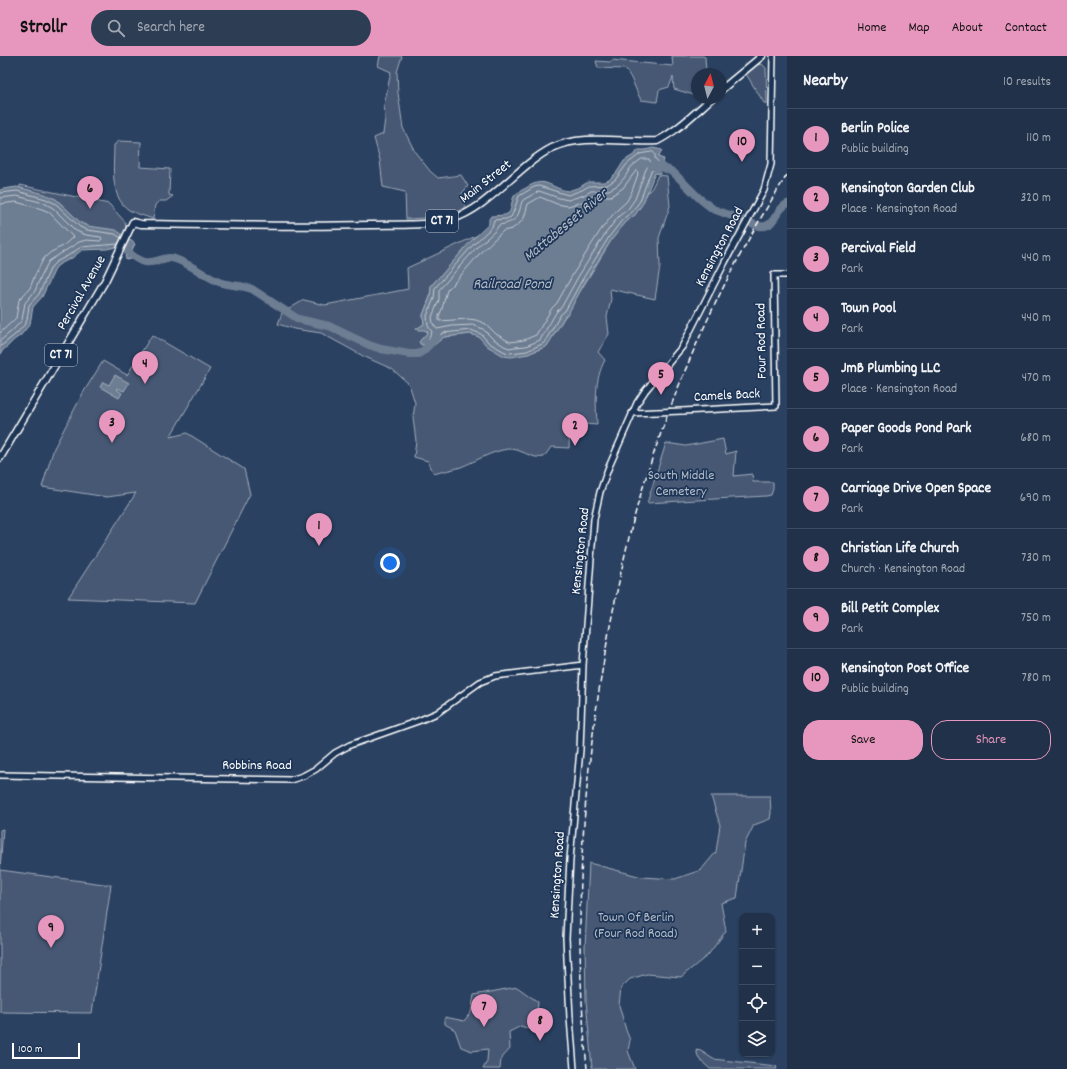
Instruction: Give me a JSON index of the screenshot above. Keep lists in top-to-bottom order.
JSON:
{
  "streets": {
    "main road": ["Main Street", "CT 71", "Percival Avenue"],
    "street": [
      "Kensington Road",
      "Four Rod Road",
      "Camels Back",
      "Robbins Road"
    ]
  },
  "crossings": [
    ["Main Street", "Percival Avenue"],
    ["Kensington Road", "Camels Back"],
    ["Kensington Road", "Robbins Road"],
    ["Four Rod Road", "Camels Back"]
  ],
  "water": ["Mattabesset River", "Railroad Pond"],
  "parks": ["South Middle Cemetery", "Town Of Berlin (Four Rod Road)"],
  "scale_bar": "100 m",
  "north": "top",
  "page": {
    "header": "Strollr",
    "search": "Search here",
    "nav": [
      "Home",
      "Map",
      "About",
      "Contact"
    ],
    "heading": ["Nearby", "10 results"],
    "list": [
      {
        "mark": "1",
        "name": "Berlin Police",
        "note": "Public building",
        "value": "110 m"
      },
      {
        "mark": "2",
        "name": "Kensington Garden Club",
        "note": "Place · Kensington Road",
        "value": "320 m"
      },
      {
        "mark": "3",
        "name": "Percival Field",
        "note": "Park",
        "value": "440 m"
      },
      {
        "mark": "4",
        "name": "Town Pool",
        "note": "Park",
        "value": "440 m"
      },
      {
        "mark": "5",
        "name": "JmB Plumbing LLC",
        "note": "Place · Kensington Road",
        "value": "470 m"
      },
      {
        "mark": "6",
        "name": "Paper Goods Pond Park",
        "note": "Park",
        "value": "680 m"
      },
      {
        "mark": "7",
        "name": "Carriage Drive Open Space",
        "note": "Park",
        "value": "690 m"
      },
      {
        "mark": "8",
        "name": "Christian Life Church",
        "note": "Church · Kensington Road",
        "value": "730 m"
      },
      {
        "mark": "9",
        "name": "Bill Petit Complex",
        "note": "Park",
        "value": "750 m"
      },
      {
        "mark": "10",
        "name": "Kensington Post Office",
        "note": "Public building",
        "value": "780 m"
      }
    ],
    "pins": [
      "10",
      "6",
      "4",
      "5",
      "3",
      "2",
      "1",
      "9",
      "7",
      "8"
    ],
    "buttons": ["Save", "Share"],
    "map_buttons": ["+", "−"],
    "scale": "100 m"
  }
}
